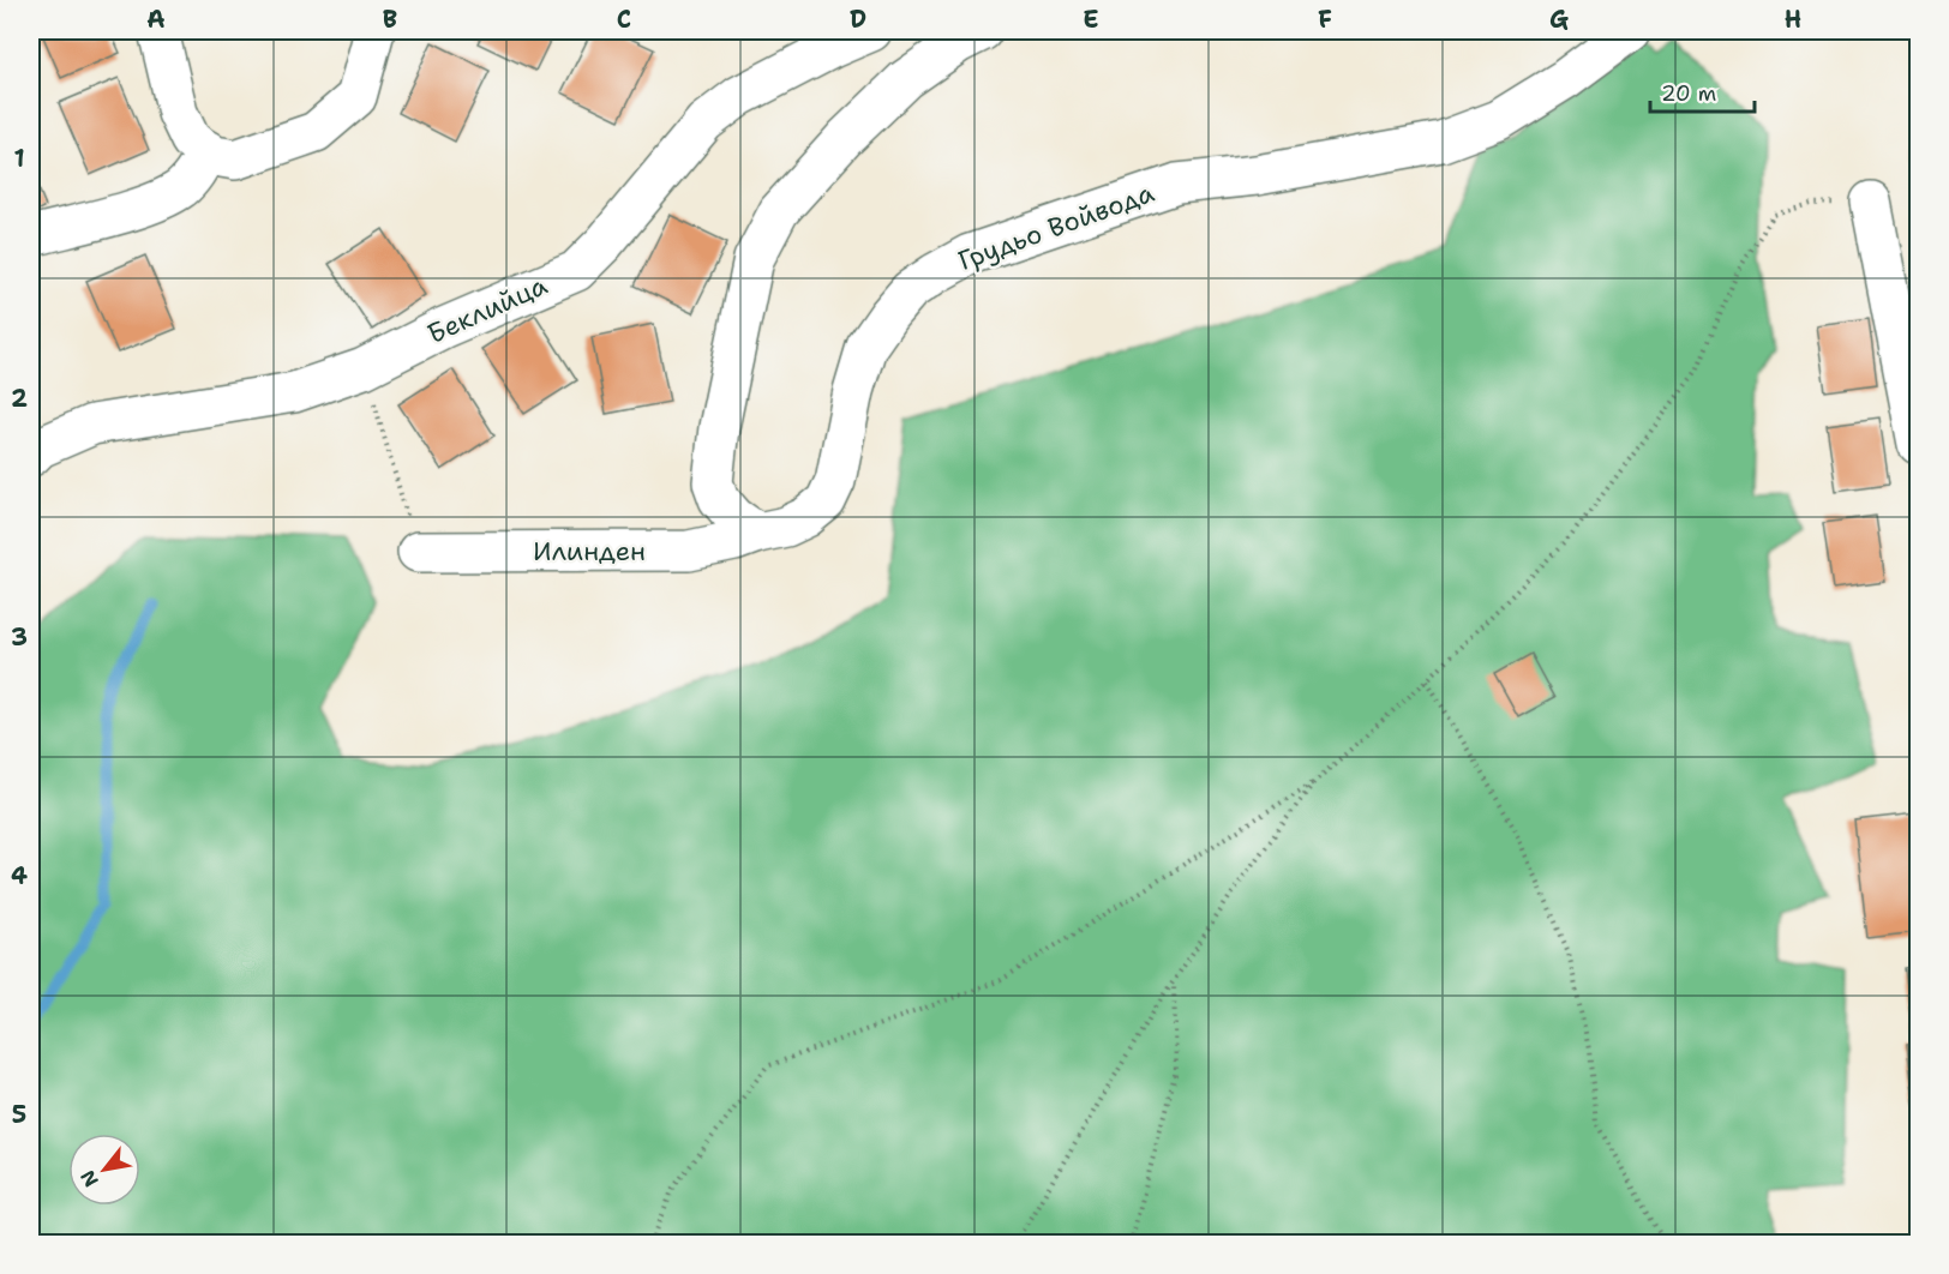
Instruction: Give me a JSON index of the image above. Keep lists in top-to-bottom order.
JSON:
{
  "streets": {
    "street": ["Грудьо Войвода", "Беклийца", "Илинден"]
  },
  "crossings": [
    ["Грудьо Войвода", "Илинден"]
  ],
  "scale_bar": "20 m",
  "north": "bottom left",
  "grid": {
    "columns": [
      "A",
      "B",
      "C",
      "D",
      "E",
      "F",
      "G",
      "H"
    ],
    "rows": [
      "1",
      "2",
      "3",
      "4",
      "5"
    ]
  }
}
